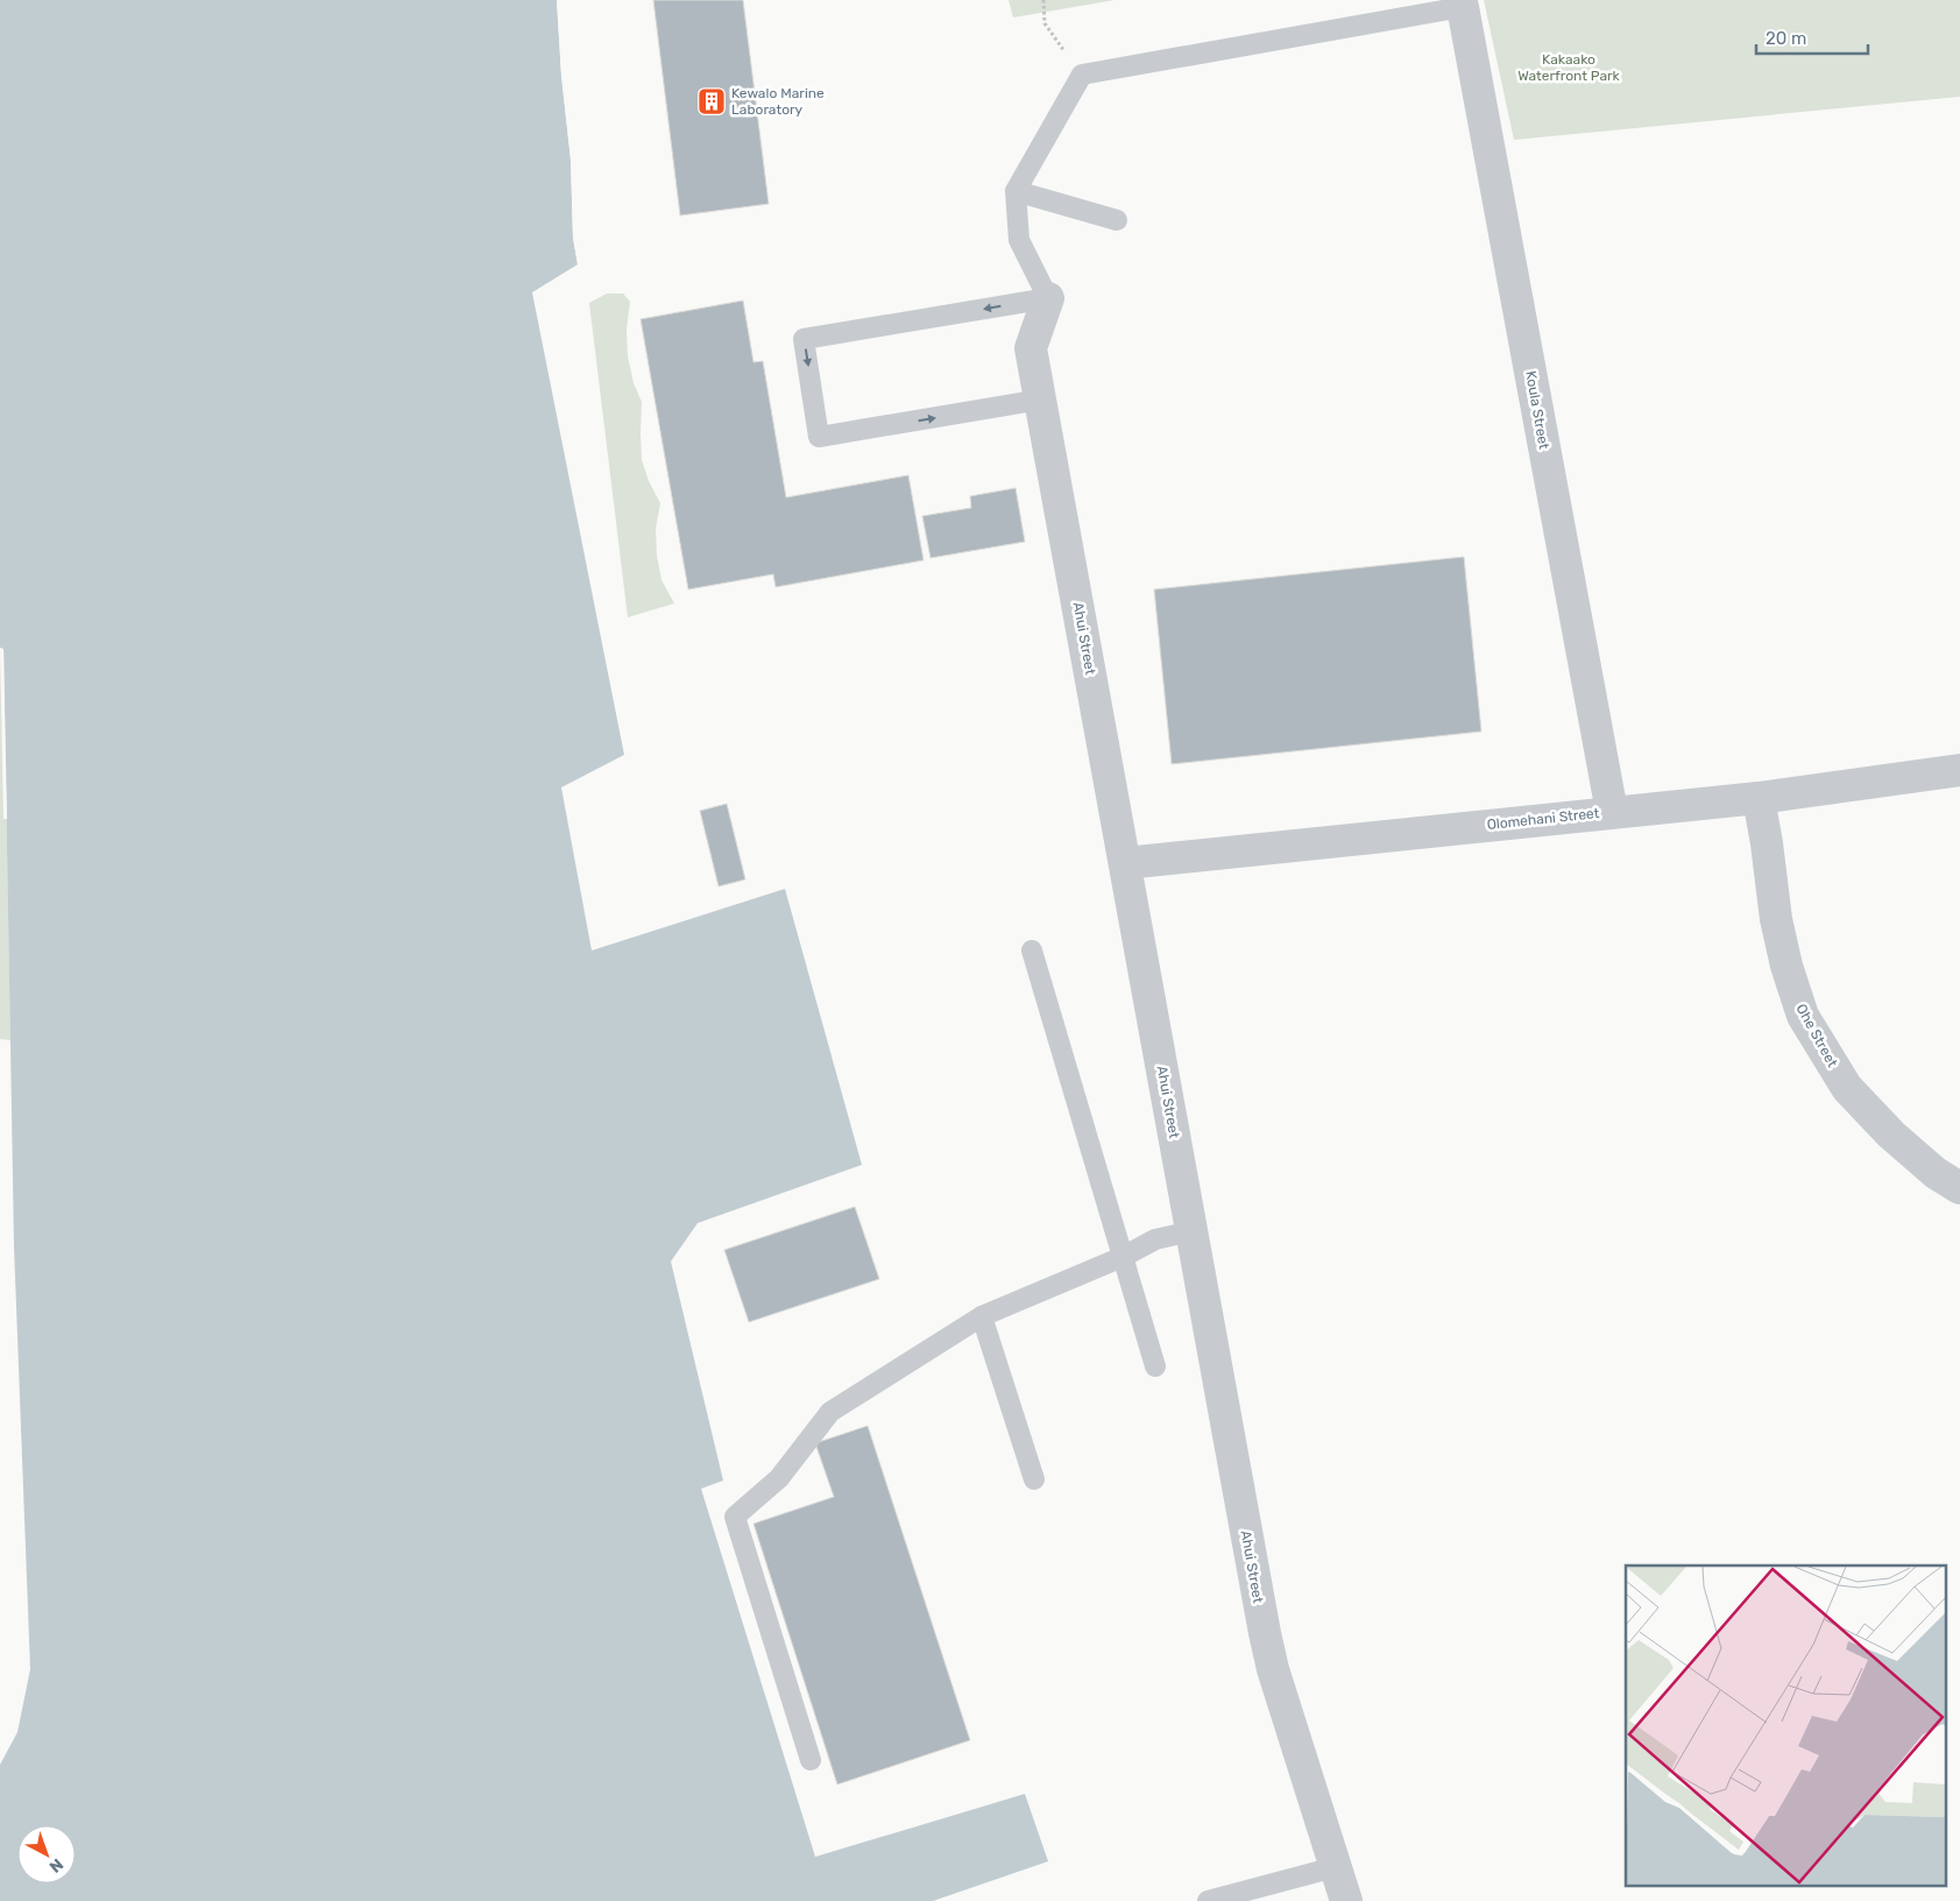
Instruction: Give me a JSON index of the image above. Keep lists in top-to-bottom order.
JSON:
{
  "streets": {
    "street": [
      "Koula Street",
      "Ahui Street",
      "Olomehani Street",
      "Ohe Street"
    ]
  },
  "crossings": [
    ["Koula Street", "Olomehani Street"],
    ["Ahui Street", "Olomehani Street"],
    ["Olomehani Street", "Ohe Street"]
  ],
  "parks": ["Kakaako Waterfront Park"],
  "places": {
    "building": ["Kewalo Marine Laboratory"]
  },
  "scale_bar": "20 m",
  "north": "bottom right"
}
